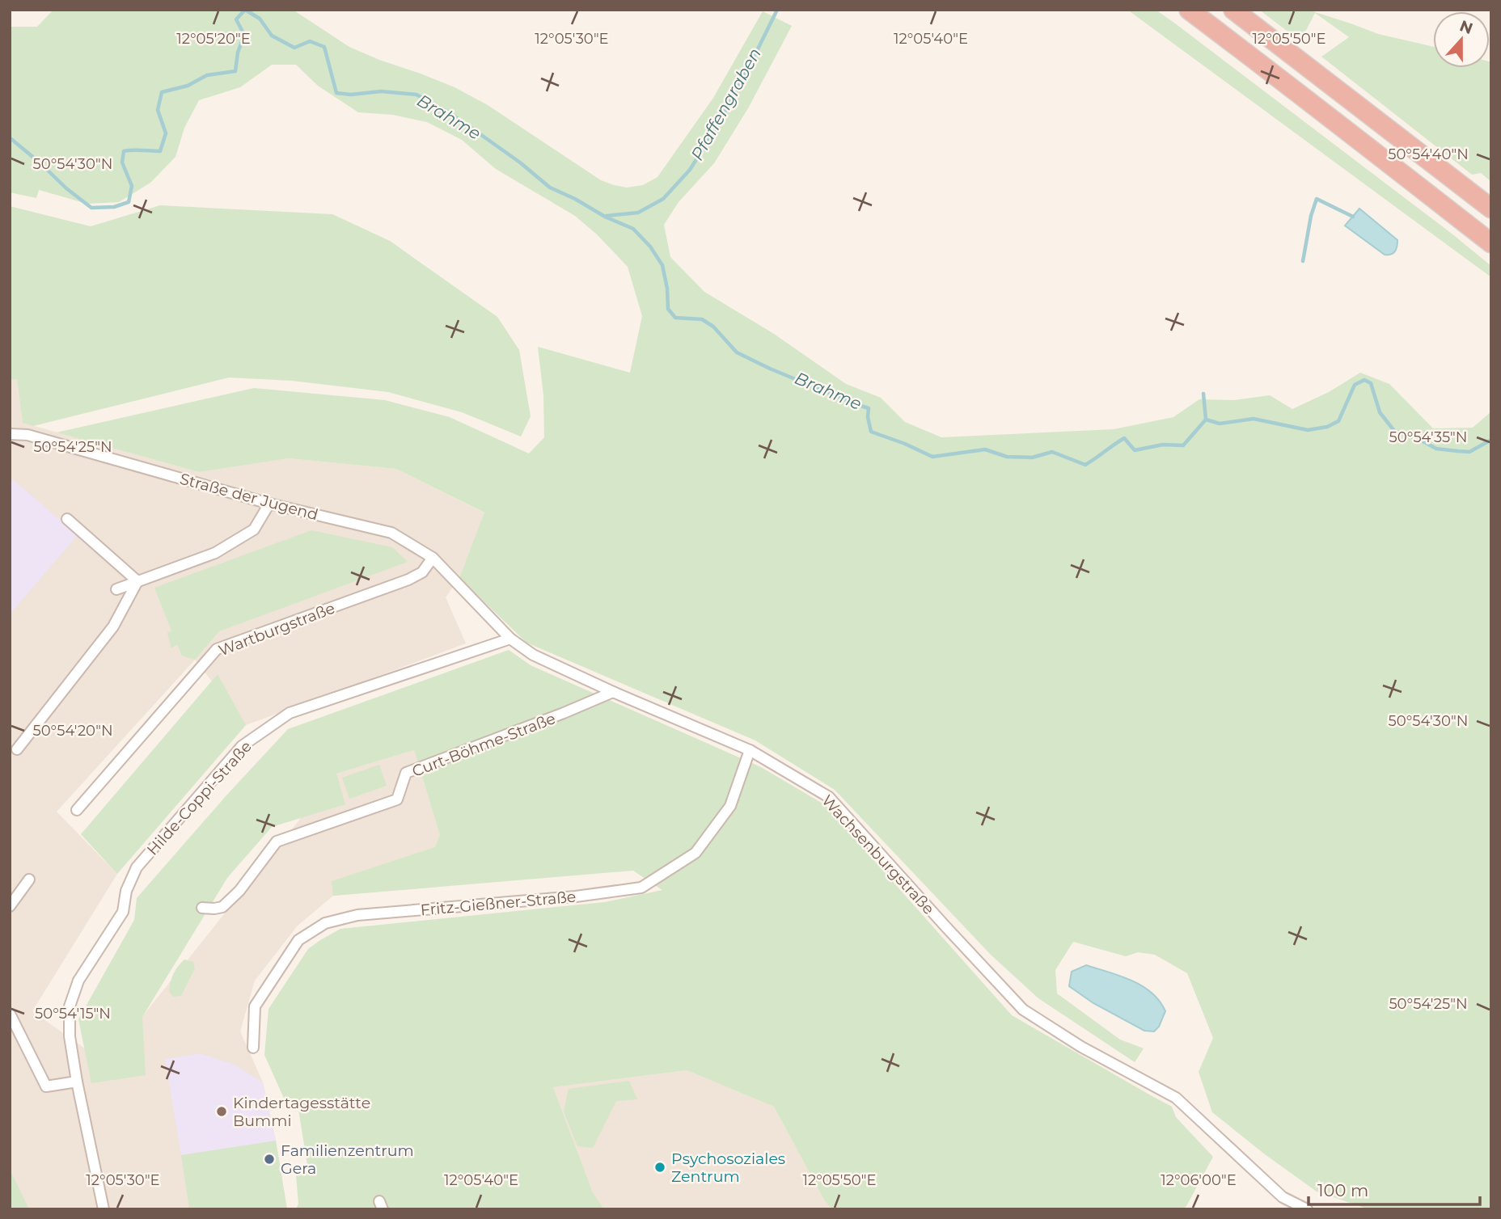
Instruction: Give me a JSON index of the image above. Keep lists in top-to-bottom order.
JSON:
{
  "streets": {
    "street": [
      "Straße der Jugend",
      "Wartburgstraße",
      "Curt-Böhme-Straße",
      "Hilde-Coppi-Straße",
      "Wachsenburgstraße",
      "Fritz-Gießner-Straße"
    ]
  },
  "crossings": [
    ["Straße der Jugend", "Wartburgstraße"],
    ["Straße der Jugend", "Wachsenburgstraße"],
    ["Curt-Böhme-Straße", "Wachsenburgstraße"],
    ["Hilde-Coppi-Straße", "Wachsenburgstraße"],
    ["Wachsenburgstraße", "Fritz-Gießner-Straße"]
  ],
  "water": ["Pfaffengraben", "Brahme"],
  "places": ["Kindertagesstätte Bummi", "Familienzentrum Gera", "Psychosoziales Zentrum"],
  "scale_bar": "100 m",
  "north": "top",
  "coordinates": [
    "12°05'20\"E",
    "12°05'30\"E",
    "12°05'40\"E",
    "12°05'50\"E",
    "50°54'40\"N",
    "50°54'30\"N",
    "50°54'35\"N",
    "50°54'25\"N",
    "50°54'20\"N",
    "50°54'15\"N",
    "12°06'00\"E"
  ]
}
